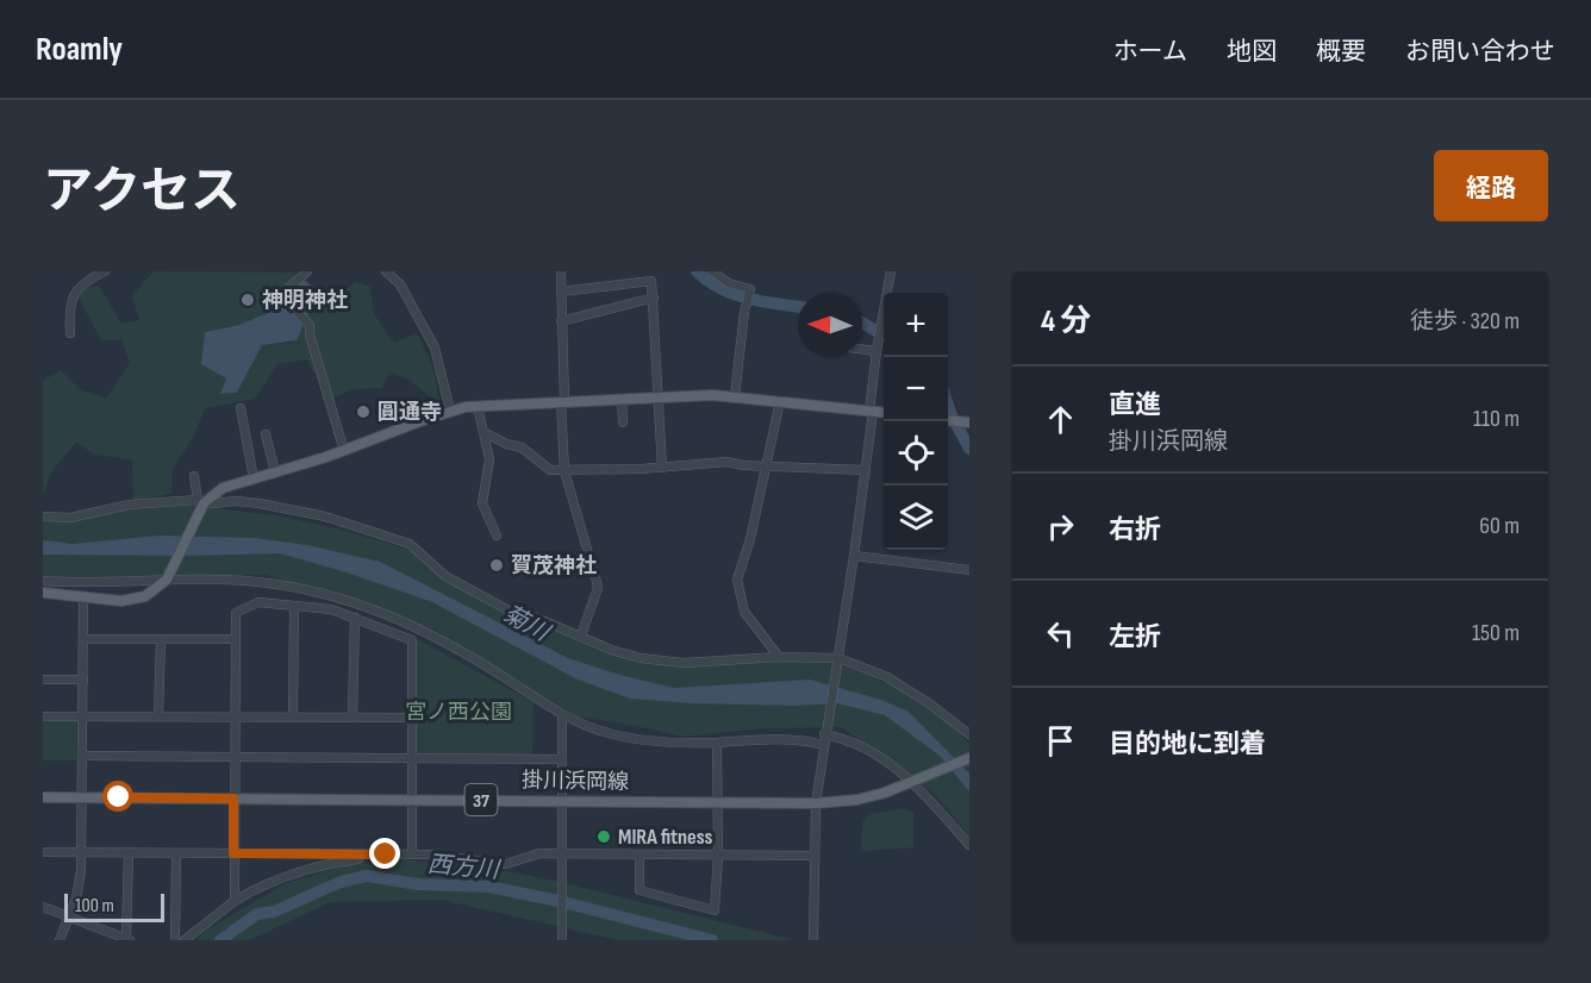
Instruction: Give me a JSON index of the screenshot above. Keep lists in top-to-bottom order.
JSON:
{
  "streets": {
    "main road": ["掛川浜岡線", "37"]
  },
  "water": ["菊川", "西方川"],
  "parks": ["宮ノ西公園"],
  "places": [
    "神明神社",
    "圓通寺",
    "賀茂神社",
    "MIRA fitness"
  ],
  "scale_bar": "100 m",
  "north": "left",
  "page": {
    "header": "Roamly",
    "nav": [
      "ホーム",
      "地図",
      "概要",
      "お問い合わせ"
    ],
    "title": "アクセス",
    "buttons": "経路",
    "heading": ["4 分", "徒歩 · 320 m"],
    "map_buttons": ["+", "−"],
    "list": [
      ["直進", "掛川浜岡線", "110 m"],
      ["右折", "60 m"],
      ["左折", "150 m"],
      "目的地に到着"
    ],
    "scale": "100 m"
  }
}
